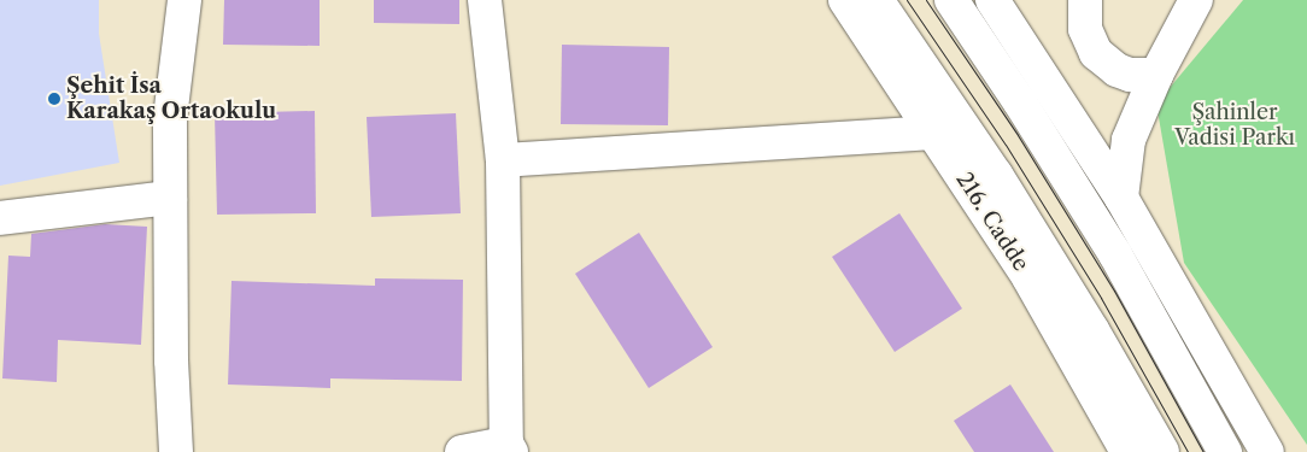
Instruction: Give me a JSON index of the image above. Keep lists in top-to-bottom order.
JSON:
{
  "streets": {
    "main road": ["216. Cadde"]
  },
  "parks": ["Şahinler Vadisi Parkı"],
  "places": ["Şehit İsa Karakaş Ortaokulu"]
}
